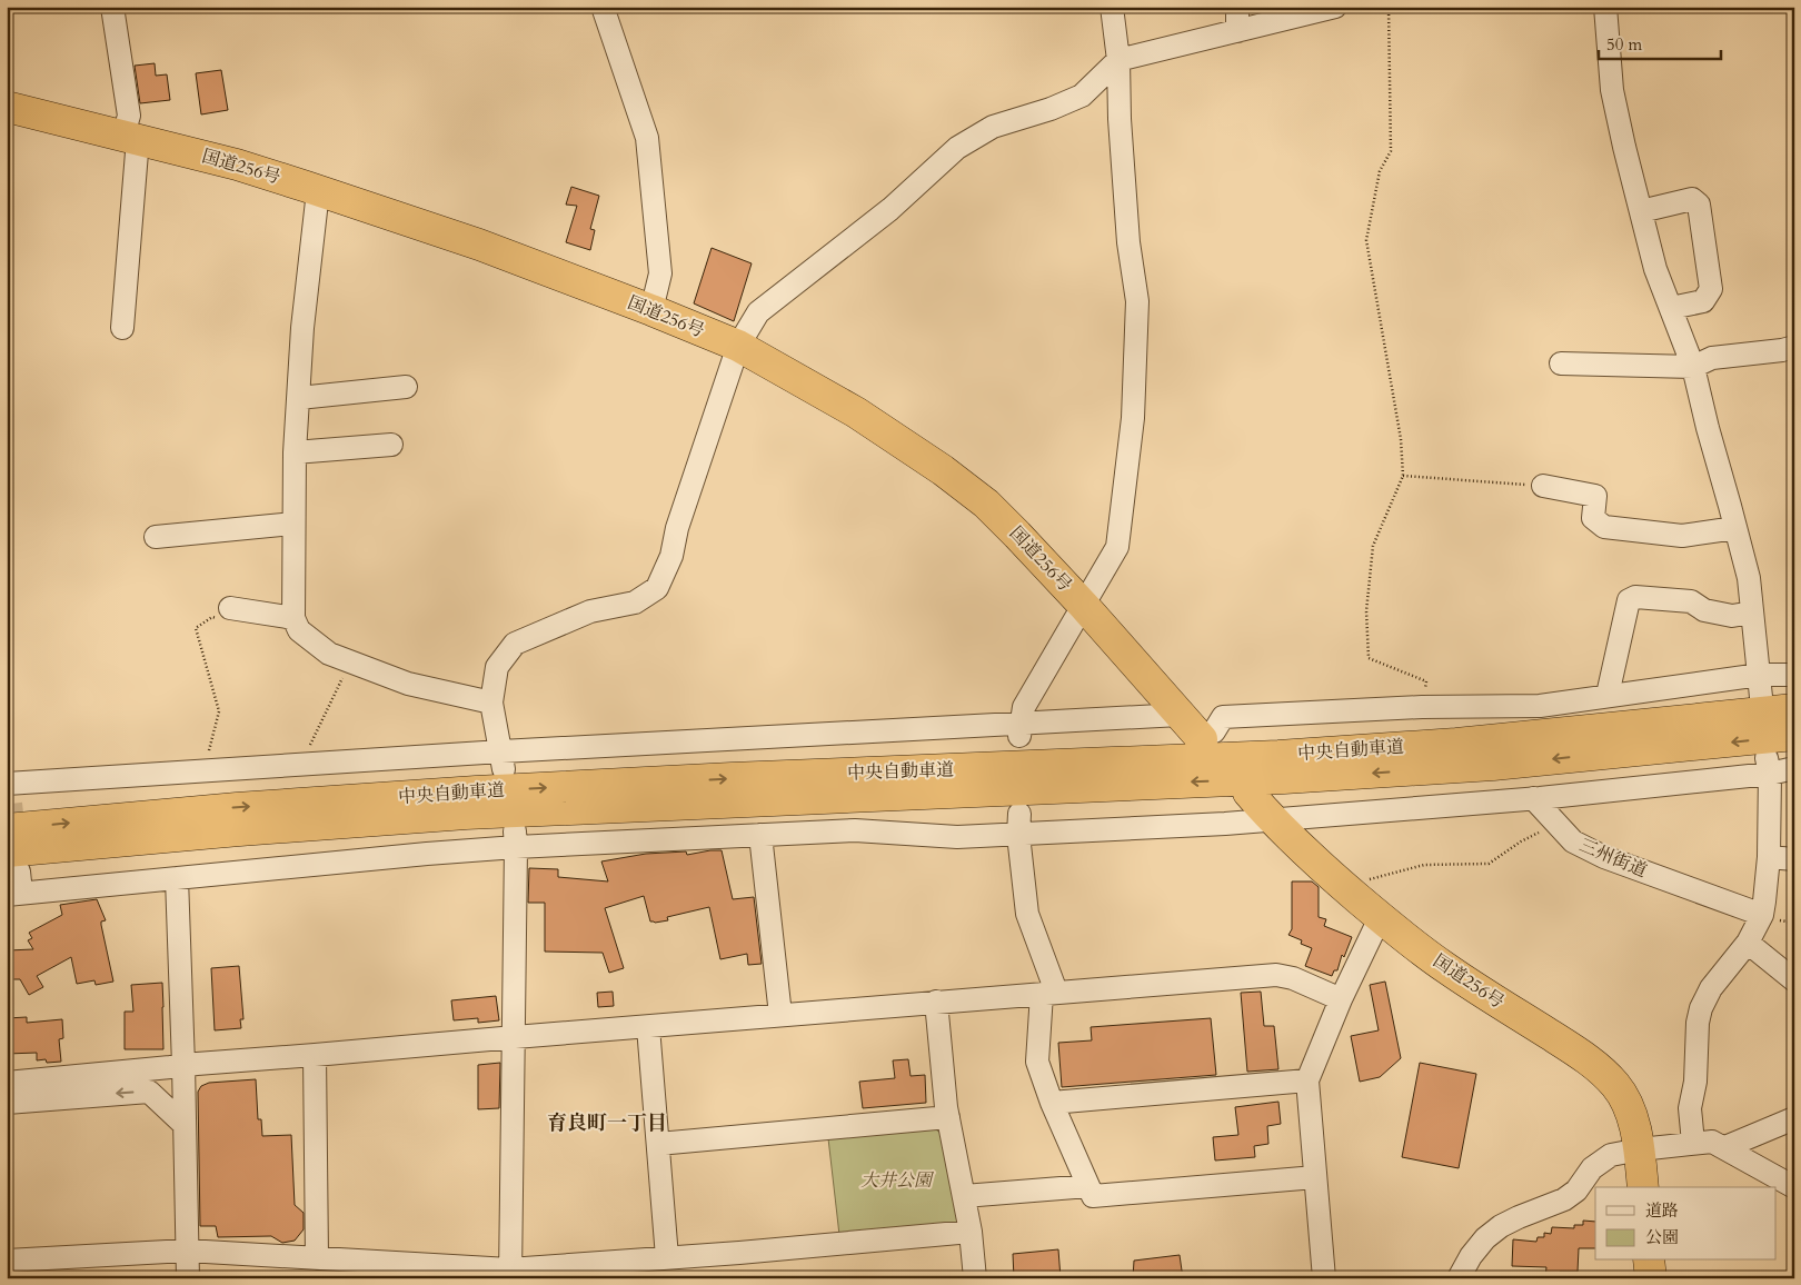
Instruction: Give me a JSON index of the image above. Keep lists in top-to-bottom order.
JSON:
{
  "streets": {
    "highway": ["国道256号", "中央自動車道"],
    "street": ["三州街道"]
  },
  "districts": ["育良町一丁目"],
  "parks": ["大井公園"],
  "legend": ["道路", "公園"],
  "scale_bar": "50 m"
}
